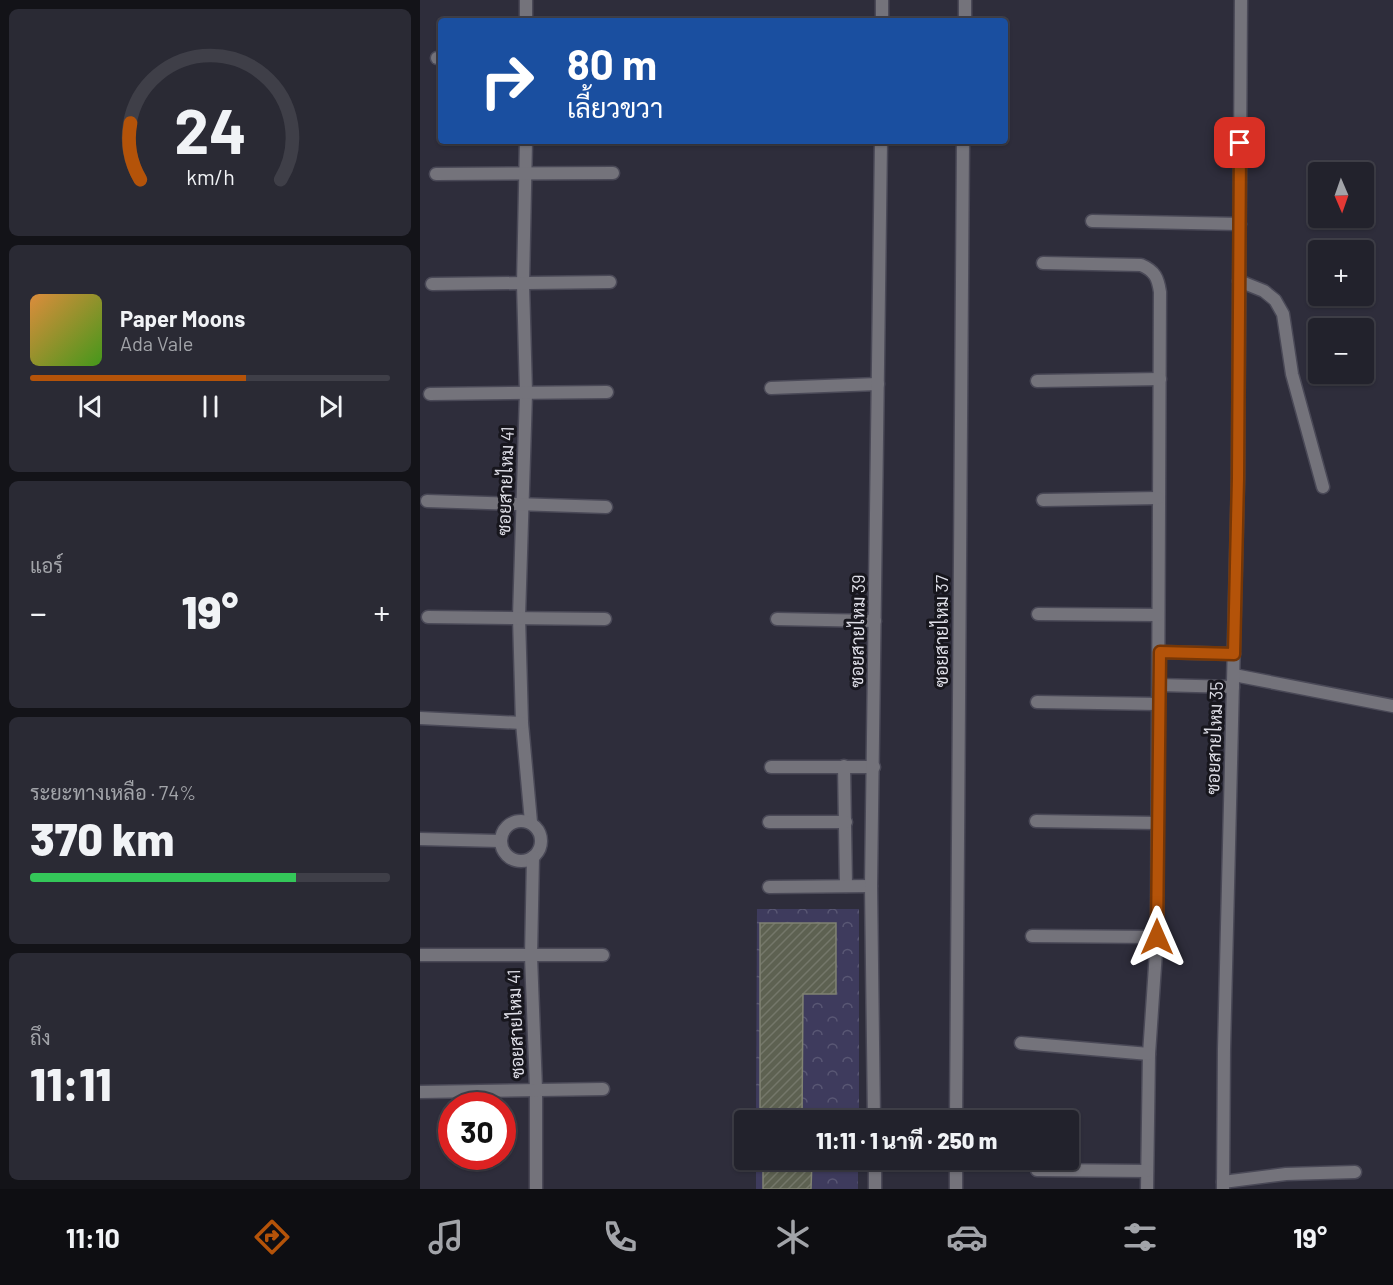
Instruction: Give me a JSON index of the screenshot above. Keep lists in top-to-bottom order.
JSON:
{
  "streets": {
    "street": [
      "ซอยสายไหม 41",
      "ซอยสายไหม 39",
      "ซอยสายไหม 37",
      "ซอยสายไหม 35"
    ]
  },
  "north": "bottom",
  "page": {
    "turn": ["80 m", "เลี้ยวขวา"],
    "map_buttons": ["+", "−"],
    "song": ["Paper Moons", "Ada Vale"],
    "tile": [
      "แอร์",
      ["ระยะทางเหลือ · 74%", "370 km"],
      ["ถึง", "11:11"]
    ],
    "heat": ["−", "19°", "+"],
    "limit": "30",
    "trip": "11:11 · 1 นาที · 250 m",
    "tabs": ["11:10", "19°"],
    "gauge": ["24", "km/h"]
  }
}
